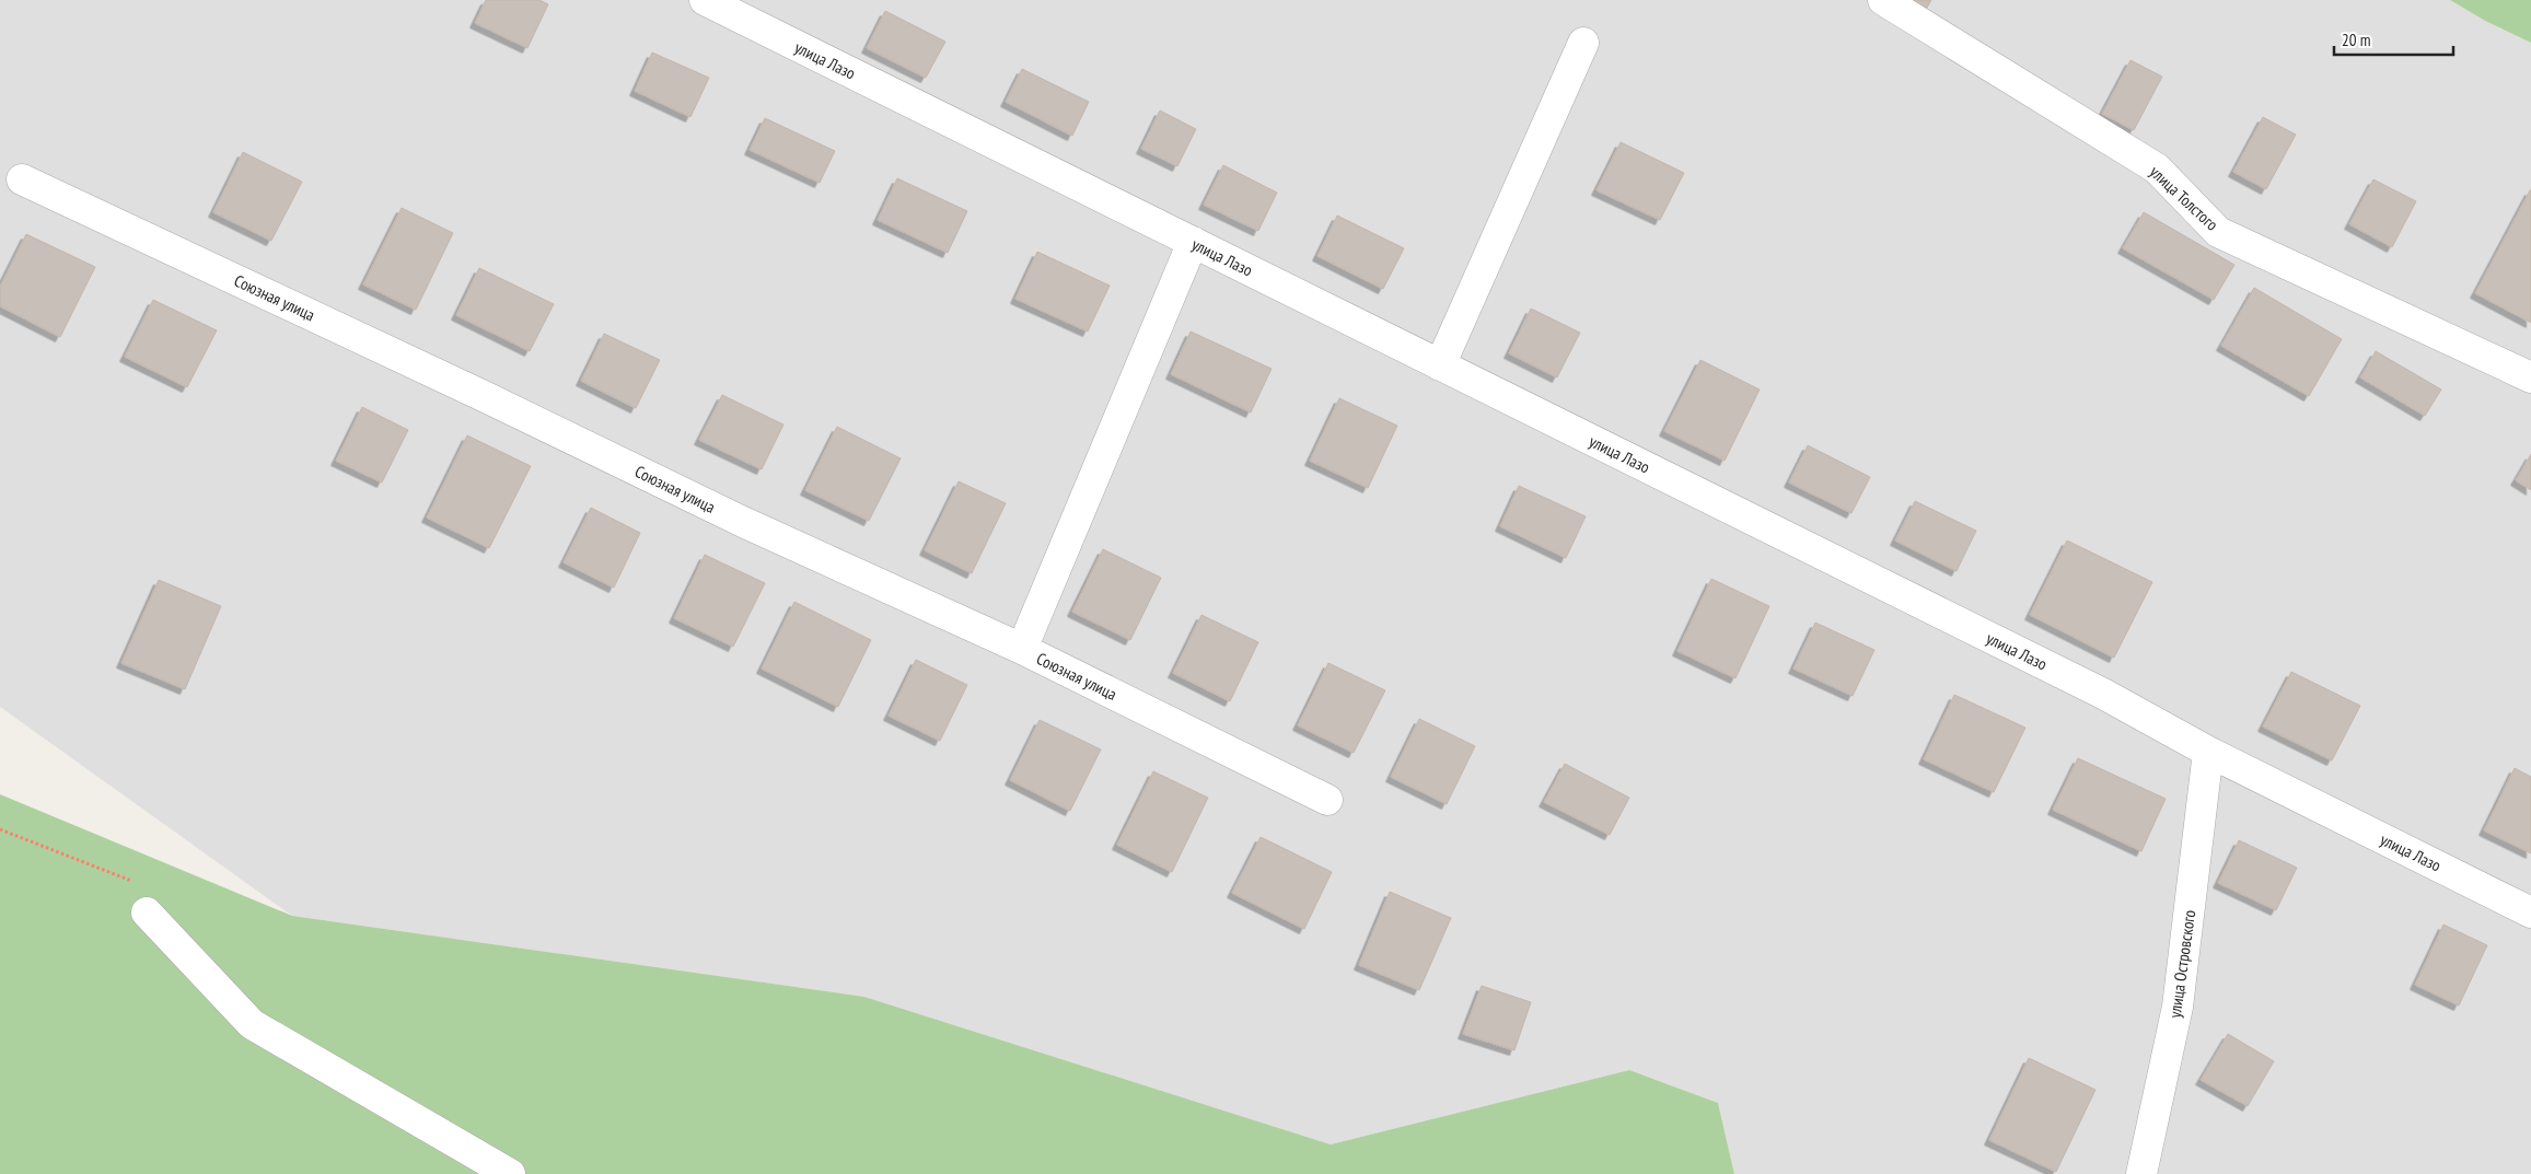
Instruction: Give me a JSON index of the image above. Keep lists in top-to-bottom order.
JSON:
{
  "streets": {
    "street": [
      "улица Лазо",
      "улица Толстого",
      "Союзная улица",
      "улица Островского"
    ]
  },
  "crossings": [
    ["улица Лазо", "улица Островского"]
  ],
  "scale_bar": "20 m"
}
